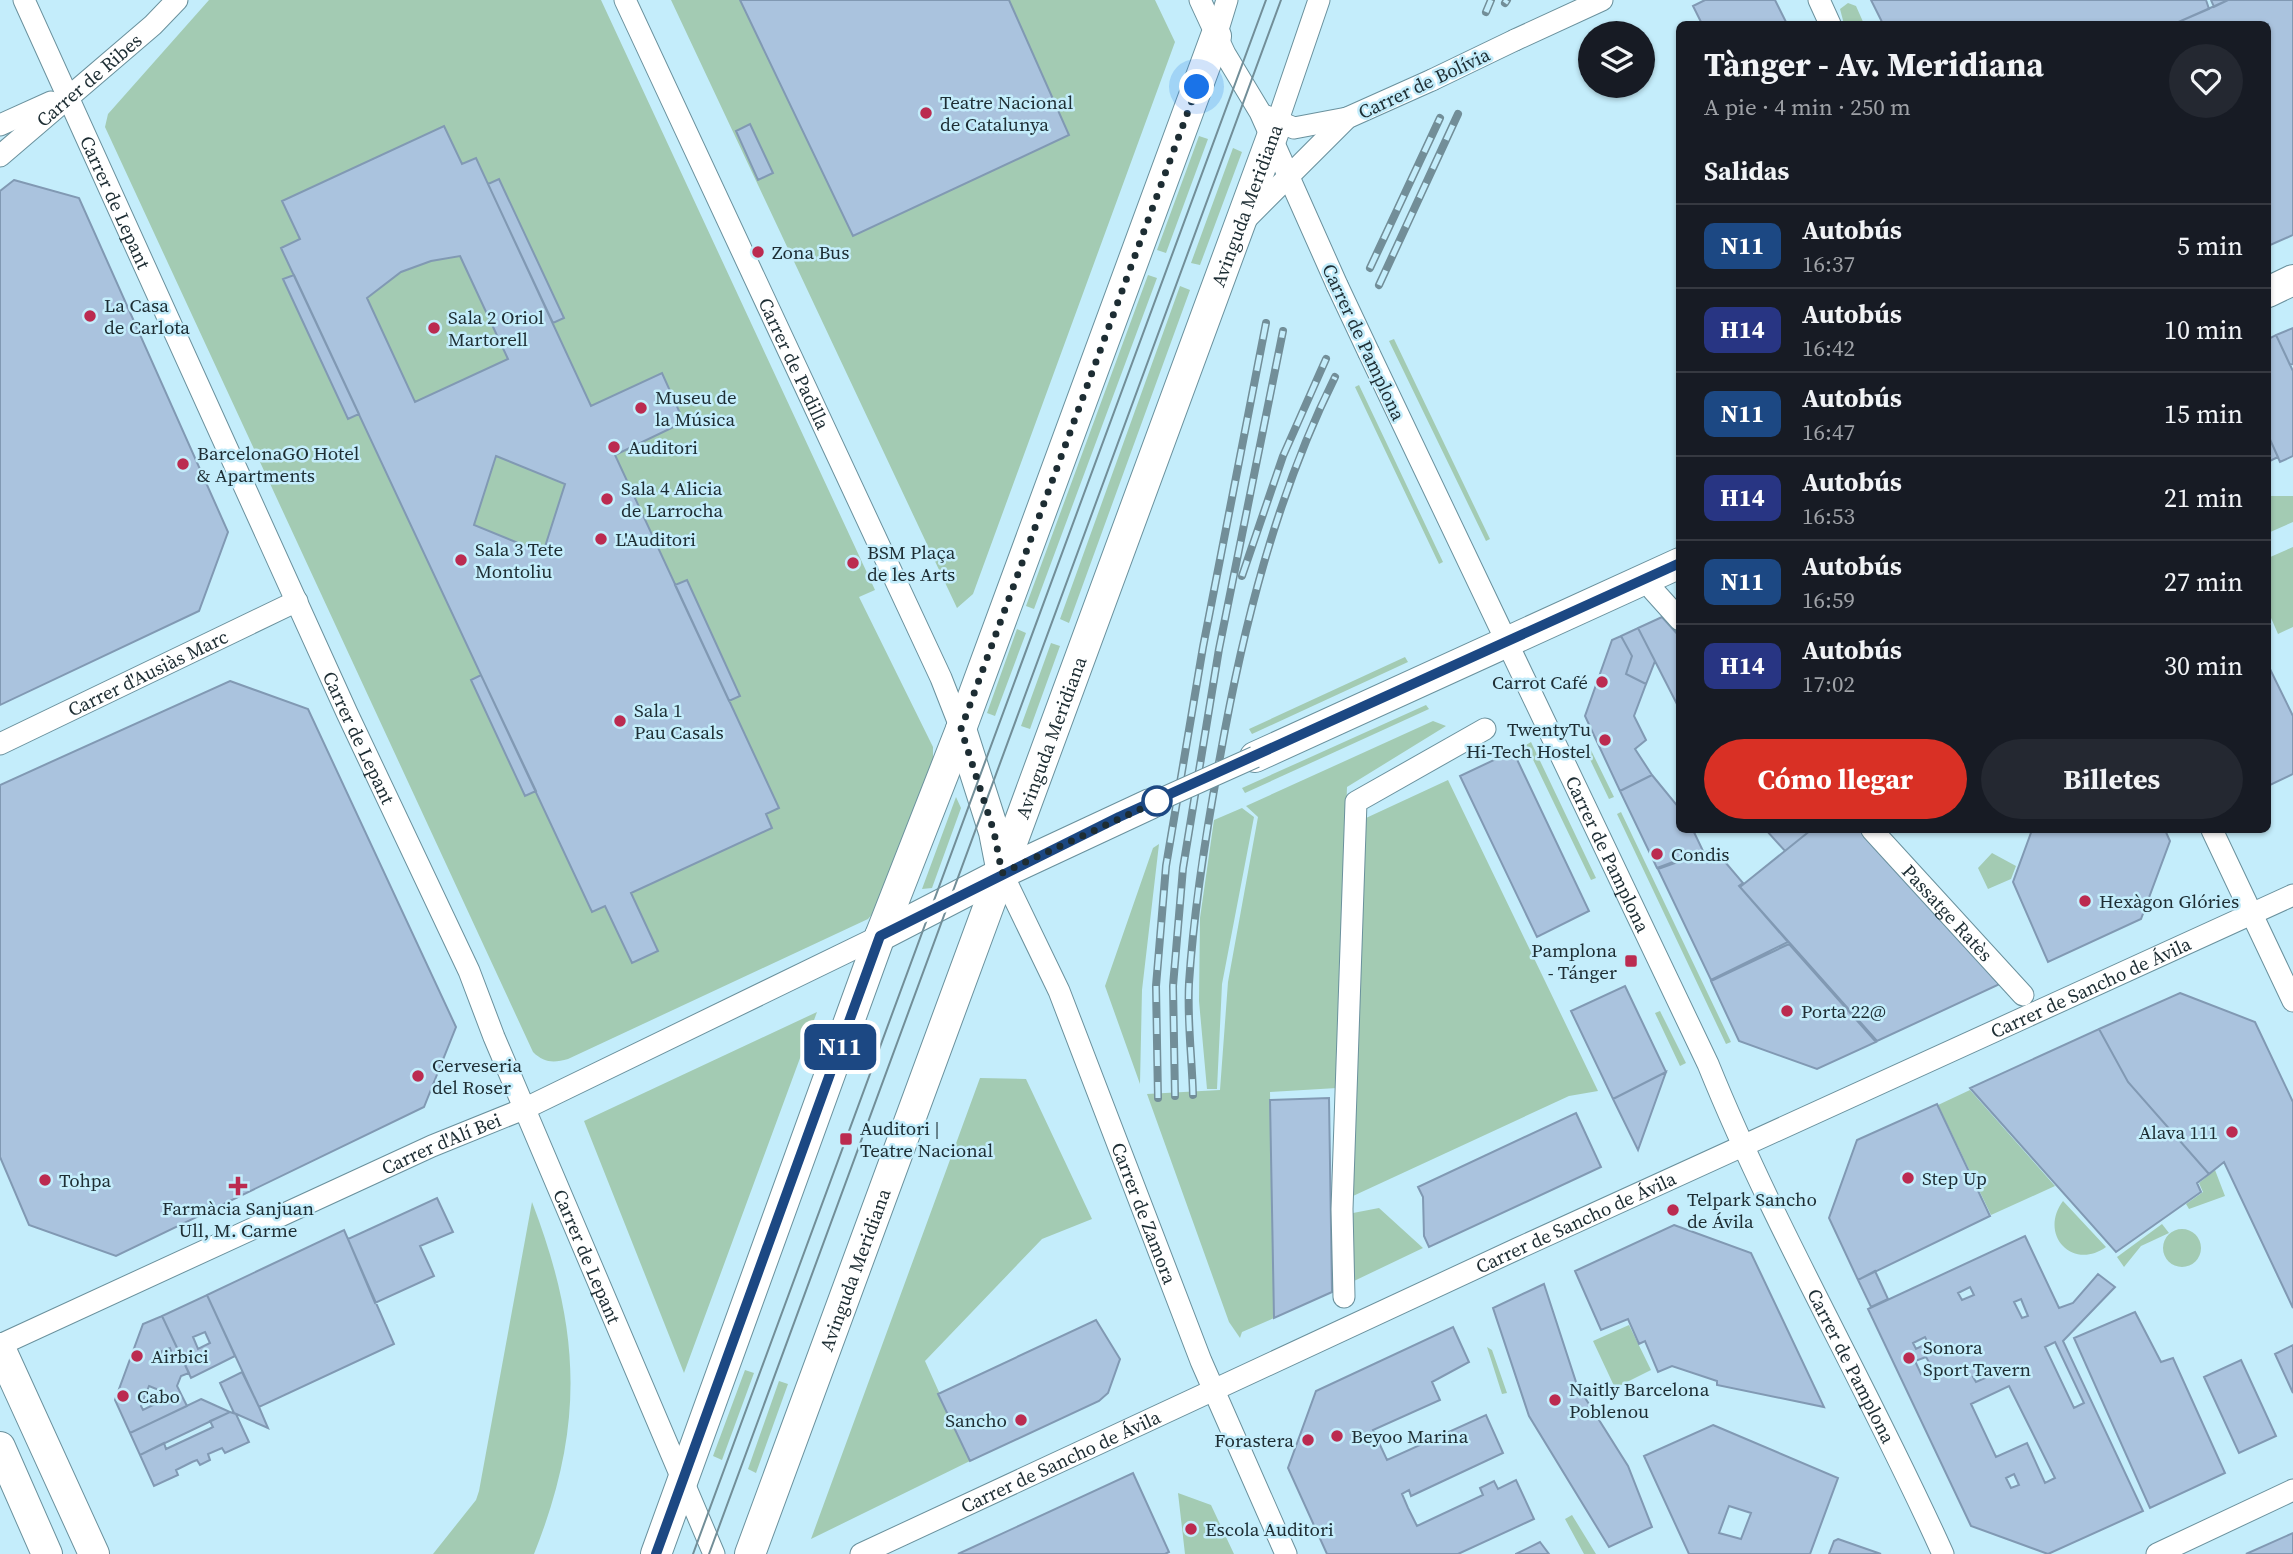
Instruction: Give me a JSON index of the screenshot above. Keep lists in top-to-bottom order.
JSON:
{
  "streets": {
    "street": [
      "Carrer de Ribes",
      "Carrer de Bolívia",
      "Carrer de Lepant",
      "Avinguda Meridiana",
      "Carrer de Pamplona",
      "Carrer de Padilla",
      "Carrer d'Ausiàs Marc",
      "Passatge Ratès",
      "Carrer de Sancho de Ávila",
      "Carrer d'Alí Bei",
      "Carrer de Zamora"
    ]
  },
  "crossings": [
    ["Carrer de Ribes", "Carrer de Lepant"],
    ["Carrer de Bolívia", "Avinguda Meridiana"],
    ["Carrer de Bolívia", "Carrer de Pamplona"],
    ["Carrer de Lepant", "Carrer d'Ausiàs Marc"],
    ["Carrer de Lepant", "Carrer d'Alí Bei"],
    ["Avinguda Meridiana", "Carrer de Pamplona"],
    ["Avinguda Meridiana", "Carrer de Zamora"],
    ["Carrer de Pamplona", "Carrer de Sancho de Ávila"],
    ["Carrer de Sancho de Ávila", "Carrer de Zamora"]
  ],
  "places": {
    "other": [
      "Teatre Nacional de Catalunya",
      "Zona Bus",
      "La Casa de Carlota",
      "Sala 2 Oriol Martorell",
      "Museu de la Música",
      "Auditori",
      "BarcelonaGO Hotel & Apartments",
      "Sala 4 Alicia de Larrocha",
      "L'Auditori",
      "Sala 3 Tete Montoliu",
      "BSM Plaça de les Arts",
      "Carrot Café",
      "Sala 1 Pau Casals",
      "TwentyTu Hi-Tech Hostel",
      "Condis",
      "Hexàgon Glóries",
      "Porta 22@",
      "Cerveseria del Roser",
      "Alava 111",
      "Step Up",
      "Tohpa",
      "Telpark Sancho de Ávila",
      "Airbici",
      "Sonora Sport Tavern",
      "Cabo",
      "Naitly Barcelona Poblenou",
      "Sancho",
      "Beyoo Marina",
      "Forastera",
      "Escola Auditori"
    ],
    "transit": ["Pamplona - Tánger", "Auditori | Teatre Nacional"],
    "health": ["Farmàcia Sanjuan Ull, M. Carme"]
  },
  "lines": ["bus line N11"],
  "page": {
    "on_map": "N11",
    "heading": [
      ["Tànger - Av. Meridiana", "A pie · 4 min · 250 m"],
      "Salidas"
    ],
    "list": [
      {
        "mark": "N11",
        "name": "Autobús",
        "note": "16:37",
        "value": "5 min"
      },
      {
        "mark": "H14",
        "name": "Autobús",
        "note": "16:42",
        "value": "10 min"
      },
      {
        "mark": "N11",
        "name": "Autobús",
        "note": "16:47",
        "value": "15 min"
      },
      {
        "mark": "H14",
        "name": "Autobús",
        "note": "16:53",
        "value": "21 min"
      },
      {
        "mark": "N11",
        "name": "Autobús",
        "note": "16:59",
        "value": "27 min"
      },
      {
        "mark": "H14",
        "name": "Autobús",
        "note": "17:02",
        "value": "30 min"
      }
    ],
    "buttons": ["Cómo llegar", "Billetes"]
  }
}
